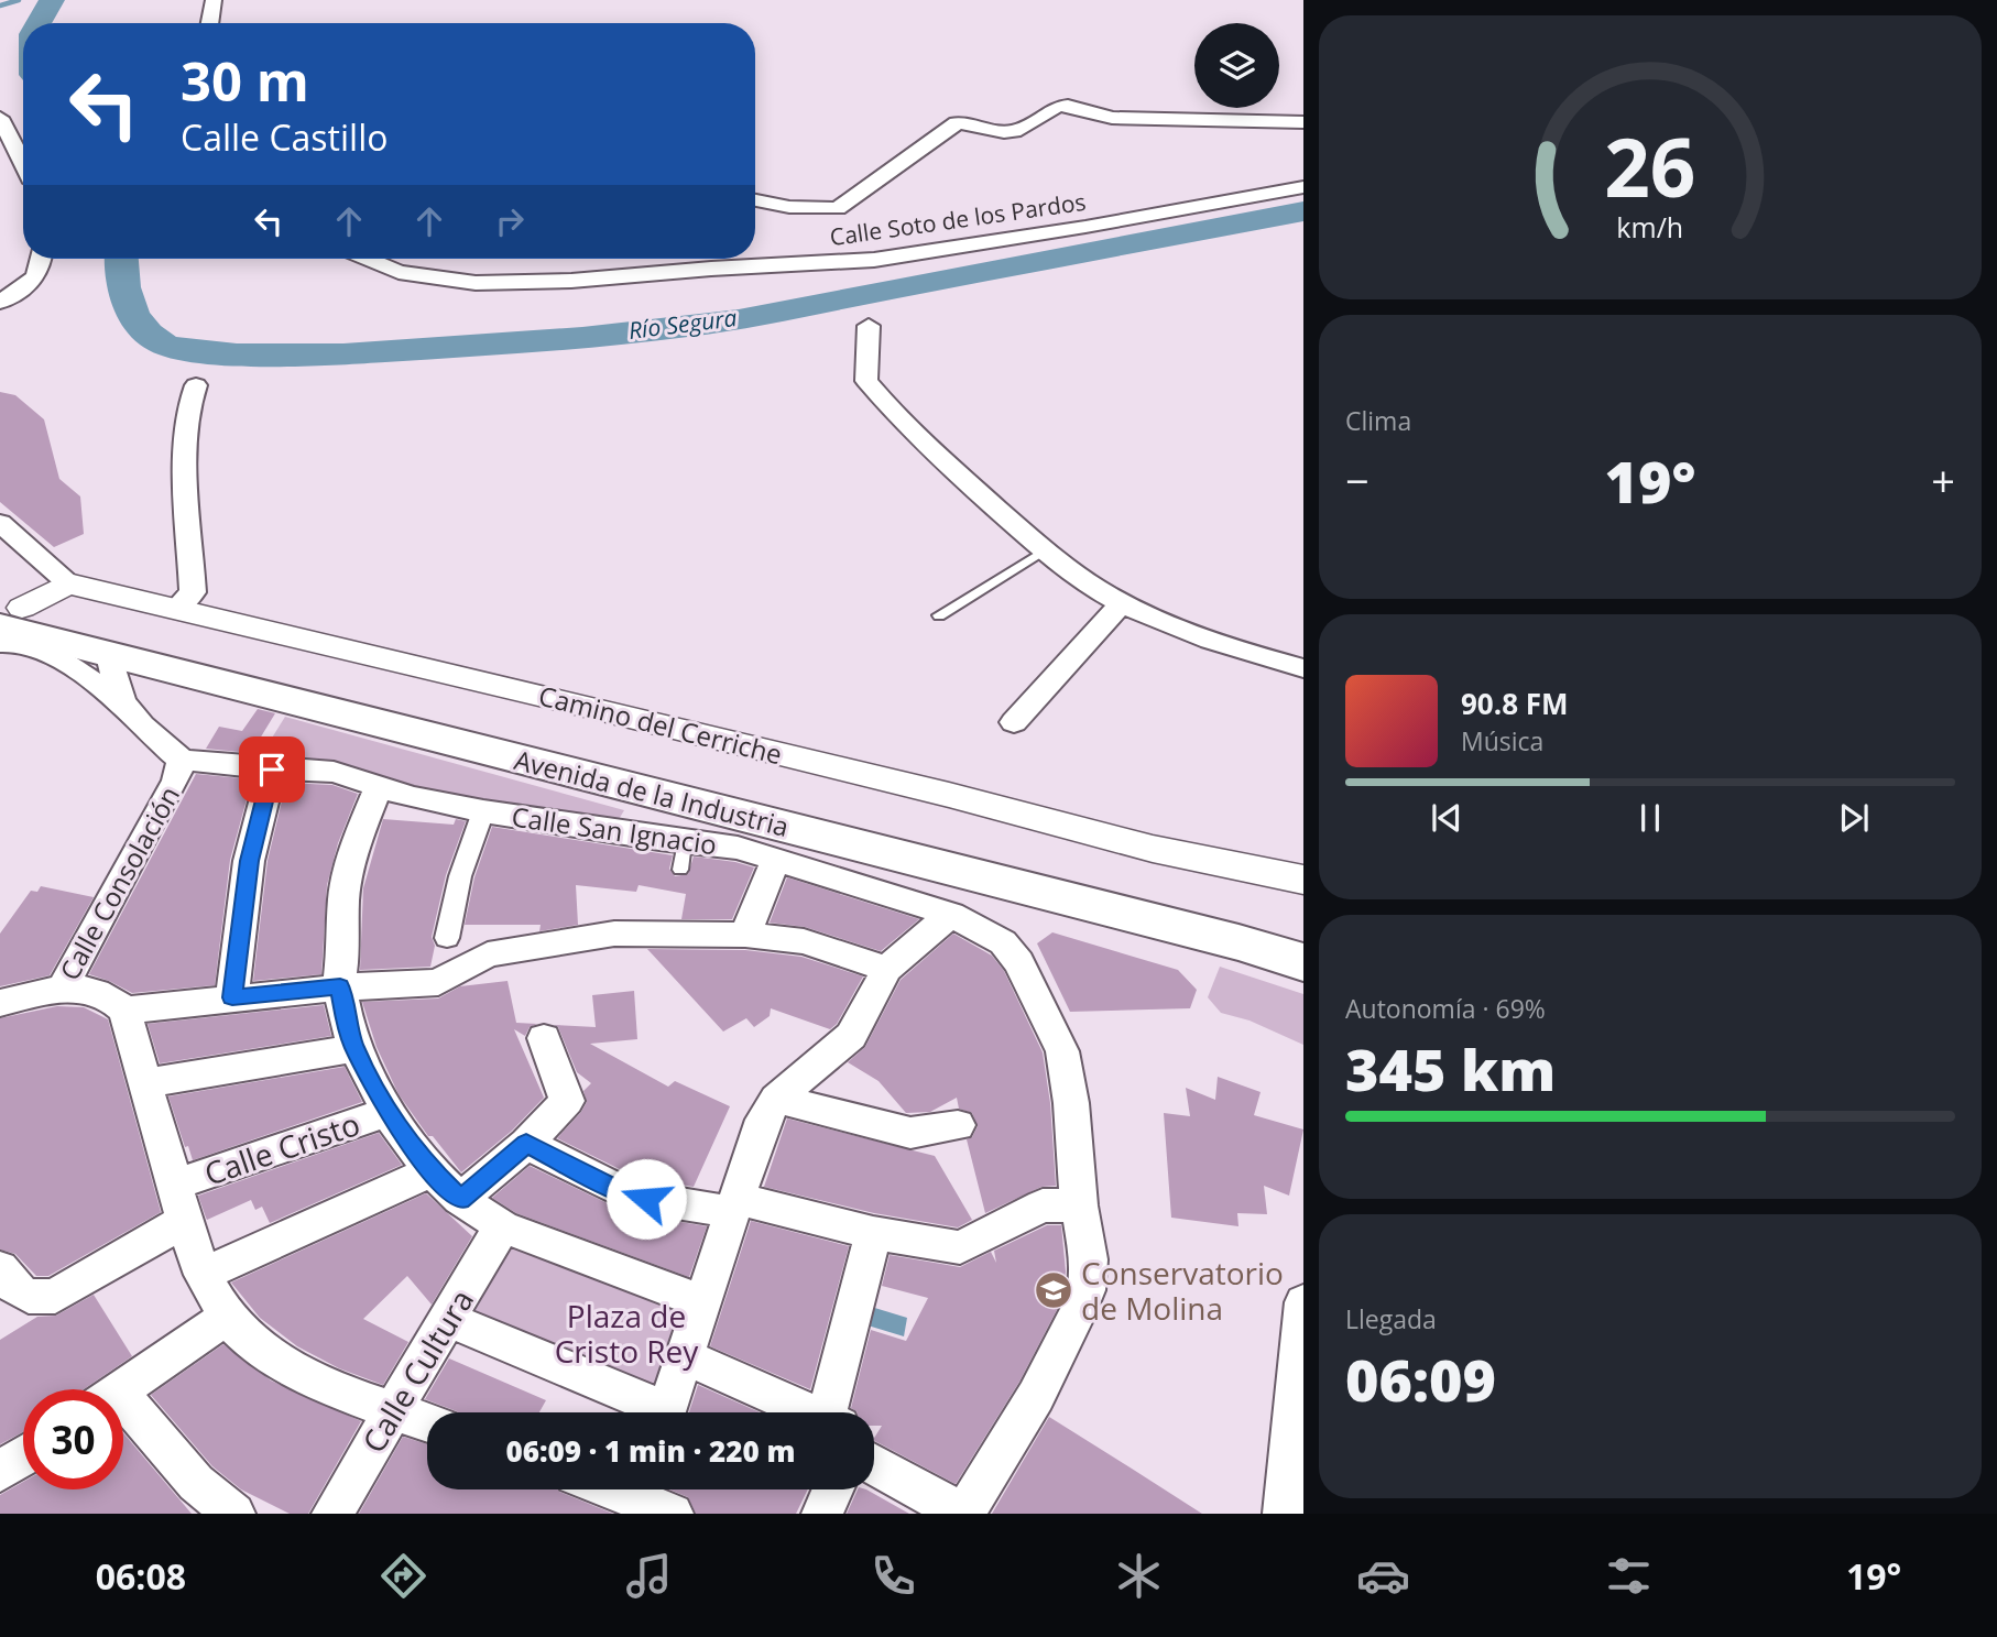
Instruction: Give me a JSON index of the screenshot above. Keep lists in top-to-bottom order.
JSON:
{
  "streets": {
    "main road": ["Avenida de la Industria"],
    "street": [
      "Calle Soto de los Pardos",
      "Camino del Cerriche",
      "Calle San Ignacio",
      "Calle Consolación",
      "Calle Cristo",
      "Calle Cultura"
    ]
  },
  "crossings": [
    ["Avenida de la Industria", "Calle Consolación"],
    ["Calle San Ignacio", "Calle Consolación"]
  ],
  "water": ["Río Segura"],
  "parks": ["Plaza de Cristo Rey"],
  "places": {
    "school or university": ["Conservatorio de Molina"]
  },
  "page": {
    "turn": ["30 m", "Calle Castillo"],
    "tile": [
      "Clima",
      ["Autonomía · 69%", "345 km"],
      ["Llegada", "06:09"]
    ],
    "heat": ["−", "19°", "+"],
    "song": ["90.8 FM", "Música"],
    "limit": "30",
    "trip": "06:09 · 1 min · 220 m",
    "tabs": ["06:08", "19°"],
    "gauge": ["26", "km/h"]
  }
}
